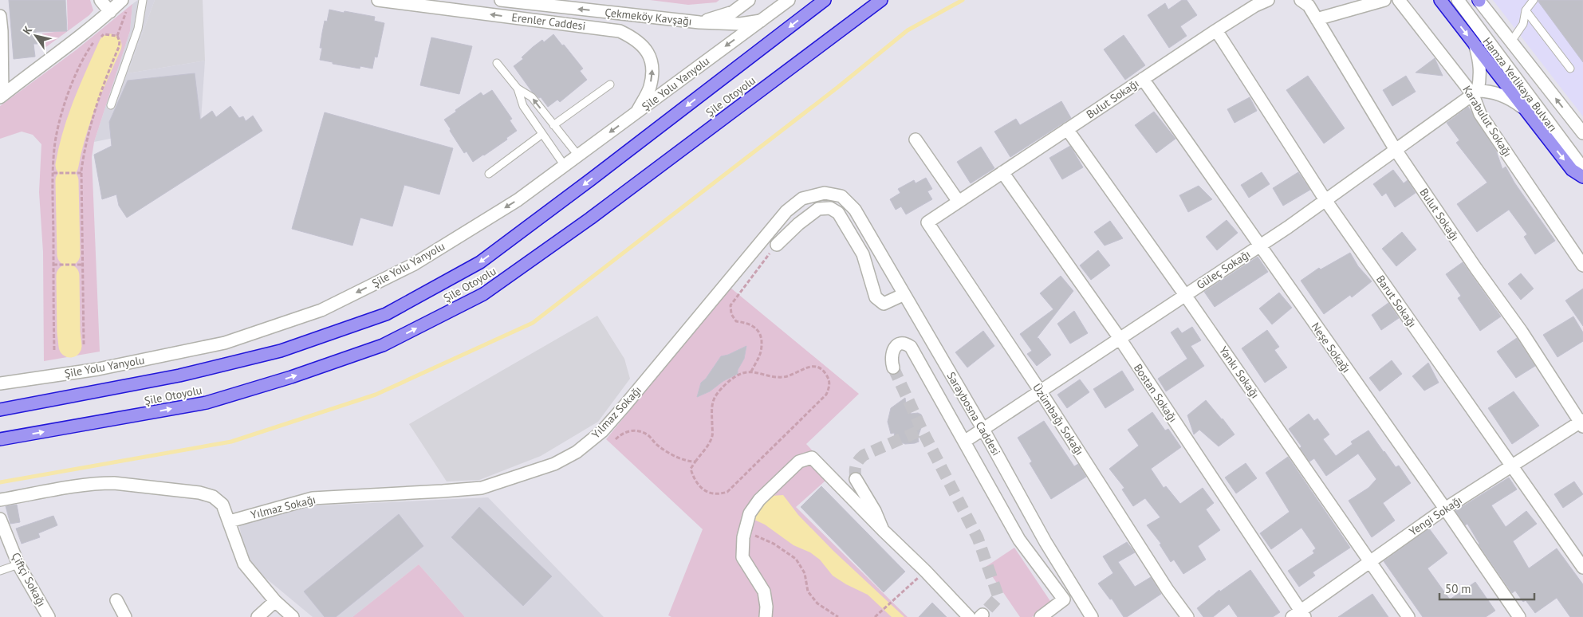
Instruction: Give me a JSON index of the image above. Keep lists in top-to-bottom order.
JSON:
{
  "streets": {
    "highway": ["Şile Otoyolu"],
    "street": [
      "Çekmeköy Kavşağı",
      "Erenler Caddesi",
      "Şile Yolu Yanyolu",
      "Hamza Yerlikaya Bulvarı",
      "Bulut Sokağı",
      "Karabulut Sokağı",
      "Güleç Sokağı",
      "Barut Sokağı",
      "Neşe Sokağı",
      "Yankı Sokağı",
      "Bostan Sokağı",
      "Yılmaz Sokağı",
      "Saraybosna Caddesi",
      "Üzümbağı Sokağı",
      "Yengi Sokağı",
      "Çiftçi Sokağı"
    ]
  },
  "crossings": [
    ["Çekmeköy Kavşağı", "Şile Yolu Yanyolu"],
    ["Erenler Caddesi", "Şile Yolu Yanyolu"],
    ["Bulut Sokağı", "Güleç Sokağı"],
    ["Bulut Sokağı", "Barut Sokağı"],
    ["Bulut Sokağı", "Neşe Sokağı"],
    ["Bulut Sokağı", "Yankı Sokağı"],
    ["Bulut Sokağı", "Bostan Sokağı"],
    ["Bulut Sokağı", "Üzümbağı Sokağı"],
    ["Bulut Sokağı", "Yengi Sokağı"],
    ["Karabulut Sokağı", "Güleç Sokağı"],
    ["Güleç Sokağı", "Barut Sokağı"],
    ["Güleç Sokağı", "Neşe Sokağı"],
    ["Güleç Sokağı", "Yankı Sokağı"],
    ["Güleç Sokağı", "Bostan Sokağı"],
    ["Güleç Sokağı", "Saraybosna Caddesi"],
    ["Güleç Sokağı", "Üzümbağı Sokağı"],
    ["Barut Sokağı", "Yengi Sokağı"],
    ["Neşe Sokağı", "Yengi Sokağı"],
    ["Yankı Sokağı", "Yengi Sokağı"],
    ["Bostan Sokağı", "Yengi Sokağı"],
    ["Yılmaz Sokağı", "Saraybosna Caddesi"]
  ],
  "one_way": ["Çekmeköy Kavşağı", "Erenler Caddesi", "Şile Yolu Yanyolu"],
  "scale_bar": "50 m",
  "north": "top left"
}
